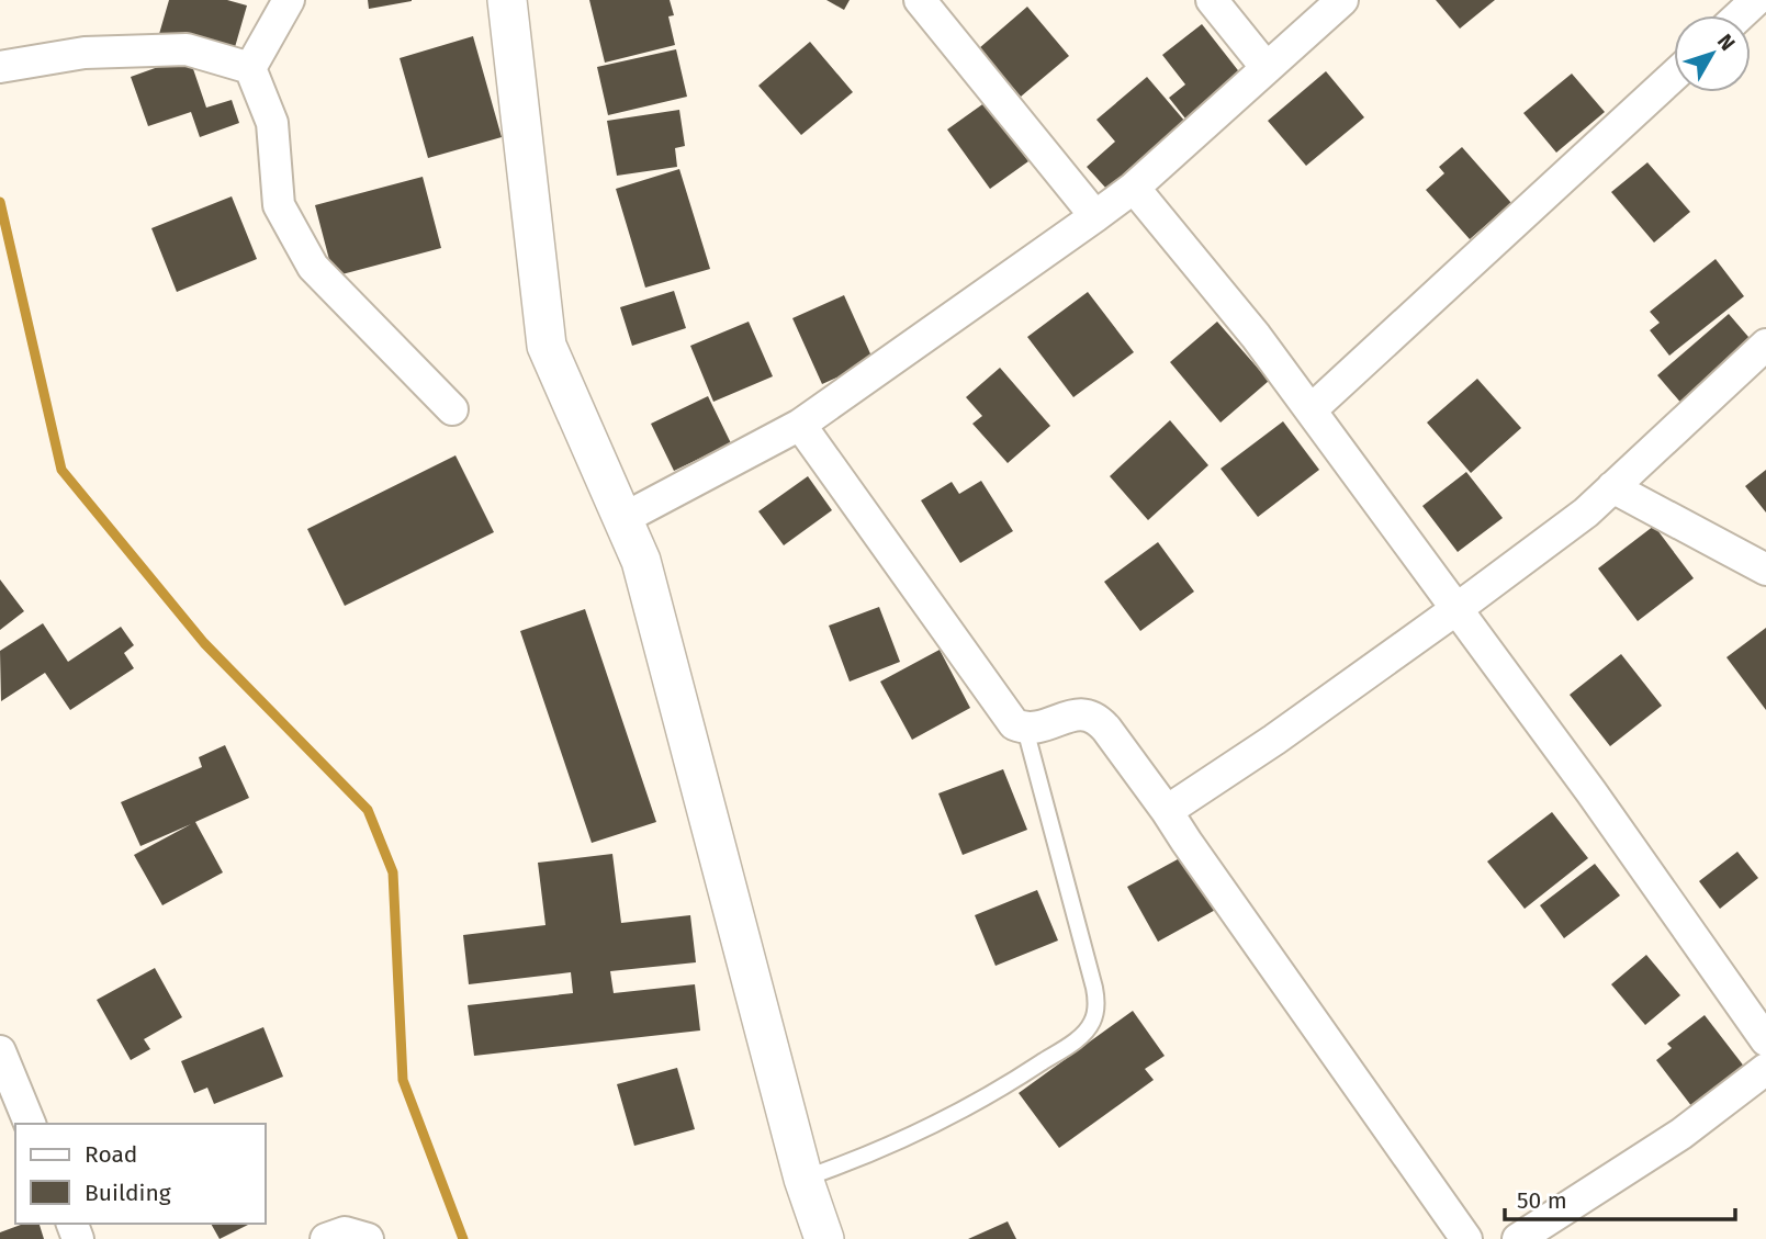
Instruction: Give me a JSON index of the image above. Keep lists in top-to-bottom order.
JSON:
{
  "legend": ["Road", "Building"],
  "scale_bar": "50 m",
  "north": "top right"
}
